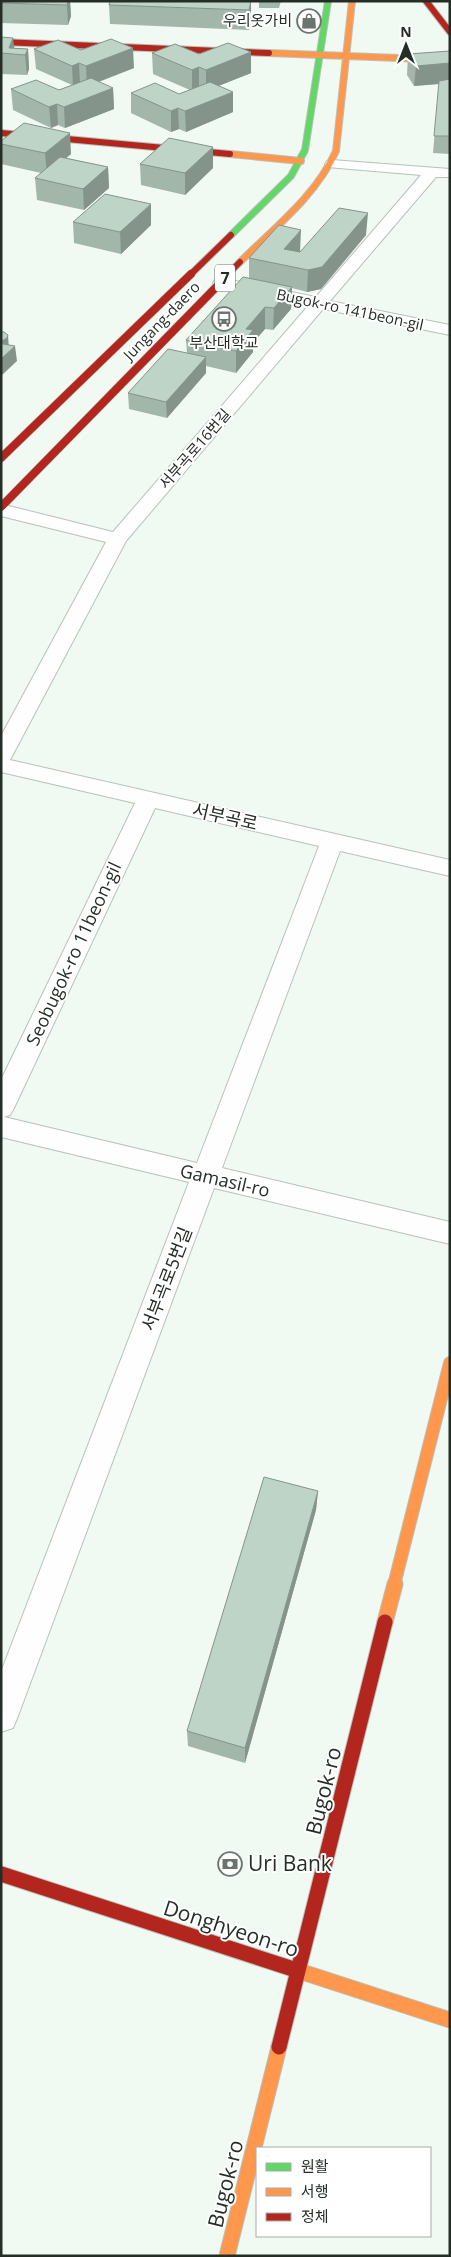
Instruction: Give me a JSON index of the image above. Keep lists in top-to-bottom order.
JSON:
{
  "streets": {
    "main road": [
      "7",
      "Jungang-daero",
      "Bugok-ro",
      "Donghyeon-ro"
    ],
    "street": [
      "Bugok-ro 141beon-gil",
      "서부곡로16번길",
      "서부곡로",
      "Seobugok-ro 11beon-gil",
      "Gamasil-ro",
      "서부곡로5번길"
    ]
  },
  "crossings": [
    ["Bugok-ro 141beon-gil", "Jungang-daero"],
    ["Bugok-ro 141beon-gil", "서부곡로16번길"],
    ["서부곡로", "Seobugok-ro 11beon-gil"],
    ["서부곡로", "서부곡로5번길"],
    ["Gamasil-ro", "서부곡로5번길"],
    ["Bugok-ro", "Donghyeon-ro"]
  ],
  "places": {
    "shop": ["우리옷가비"],
    "bus stop": ["부산대학교"],
    "bank": ["Uri Bank"]
  },
  "legend": ["원활", "서행", "정체"],
  "north": "top"
}
